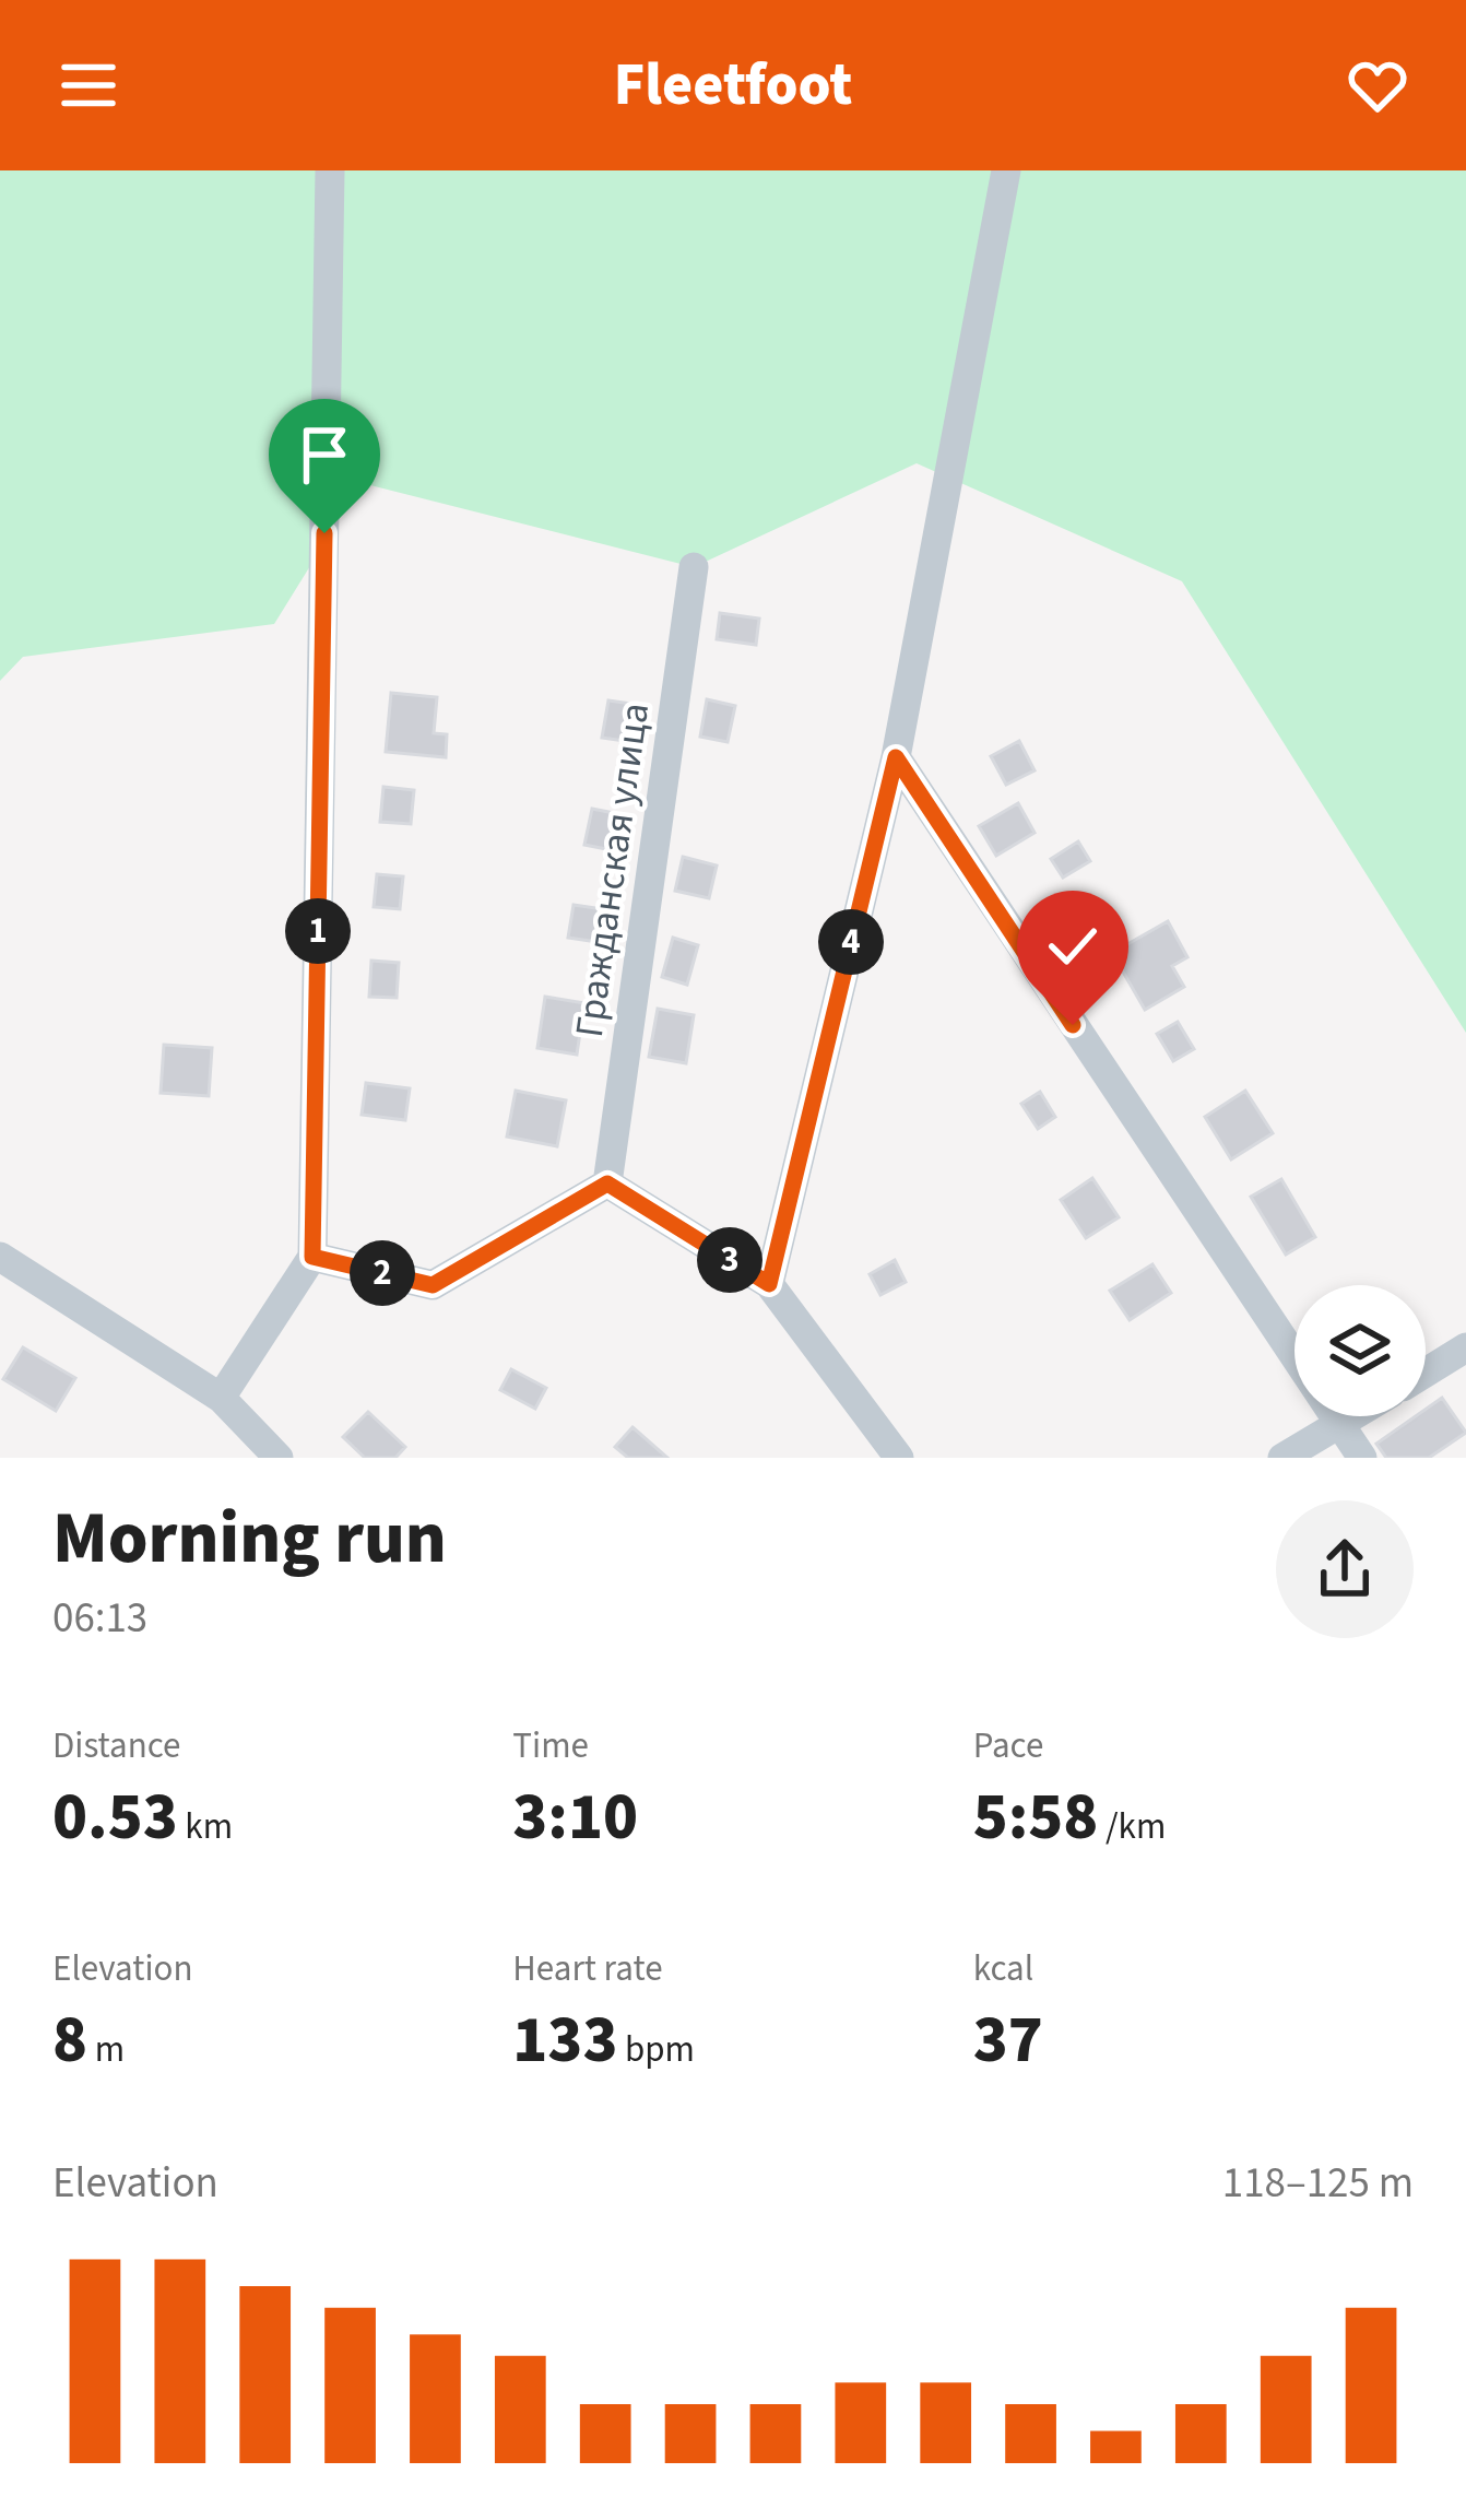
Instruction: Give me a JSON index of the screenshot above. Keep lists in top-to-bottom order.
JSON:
{
  "streets": {
    "street": ["Гражданская улица"]
  },
  "page": {
    "header": "Fleetfoot",
    "pins": [
      "1",
      "4",
      "3",
      "2"
    ],
    "heading": ["Morning run", "06:13"],
    "stats": [
      ["Distance", "0.53 km"],
      ["Time", "3:10"],
      ["Pace", "5:58 /km"],
      ["Elevation", "8 m"],
      ["Heart rate", "133 bpm"],
      ["kcal", "37"]
    ],
    "chart": ["Elevation", "118–125 m"]
  }
}
